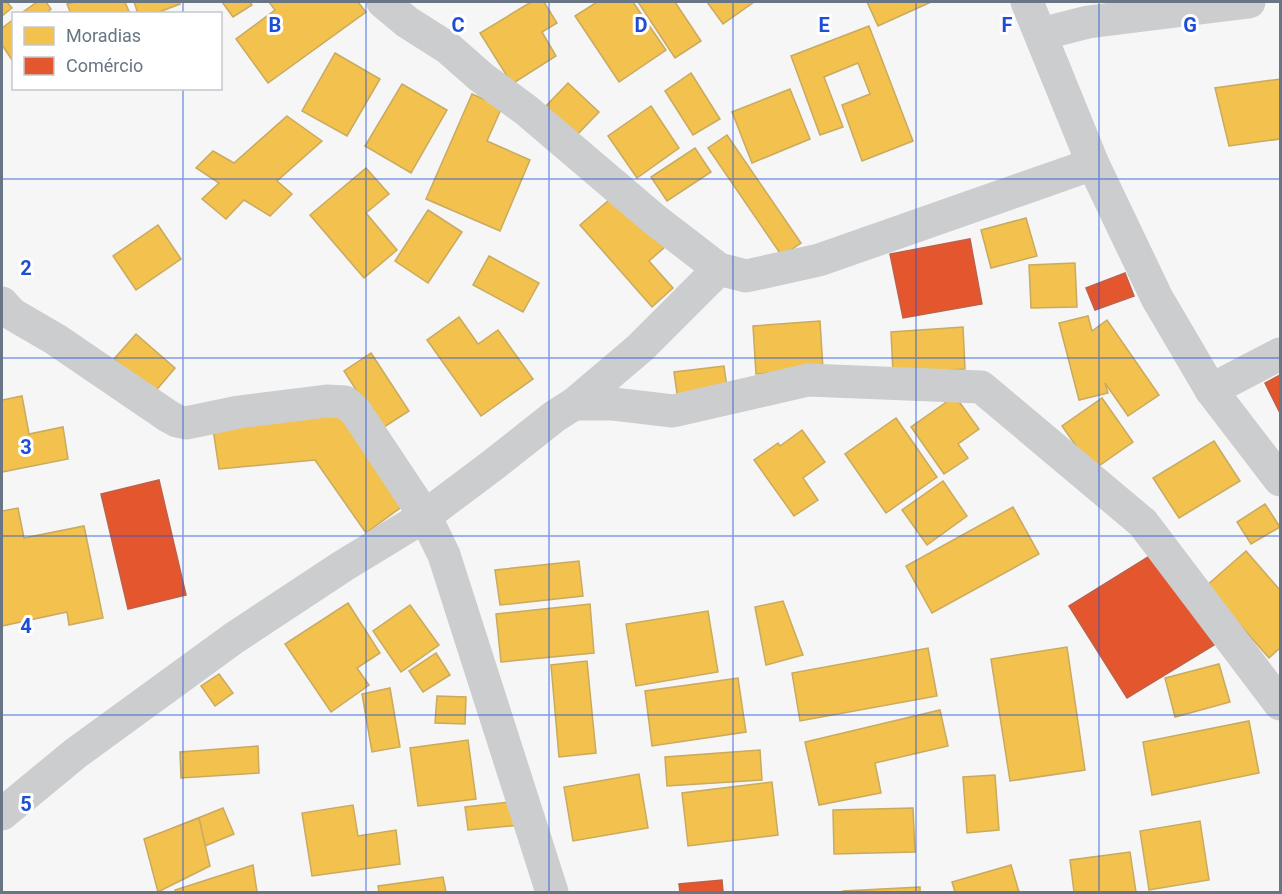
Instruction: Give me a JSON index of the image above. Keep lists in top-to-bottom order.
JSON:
{
  "legend": ["Moradias", "Comércio"],
  "grid": {
    "columns": [
      "B",
      "C",
      "D",
      "E",
      "F",
      "G"
    ],
    "rows": [
      "2",
      "3",
      "4",
      "5"
    ]
  }
}
